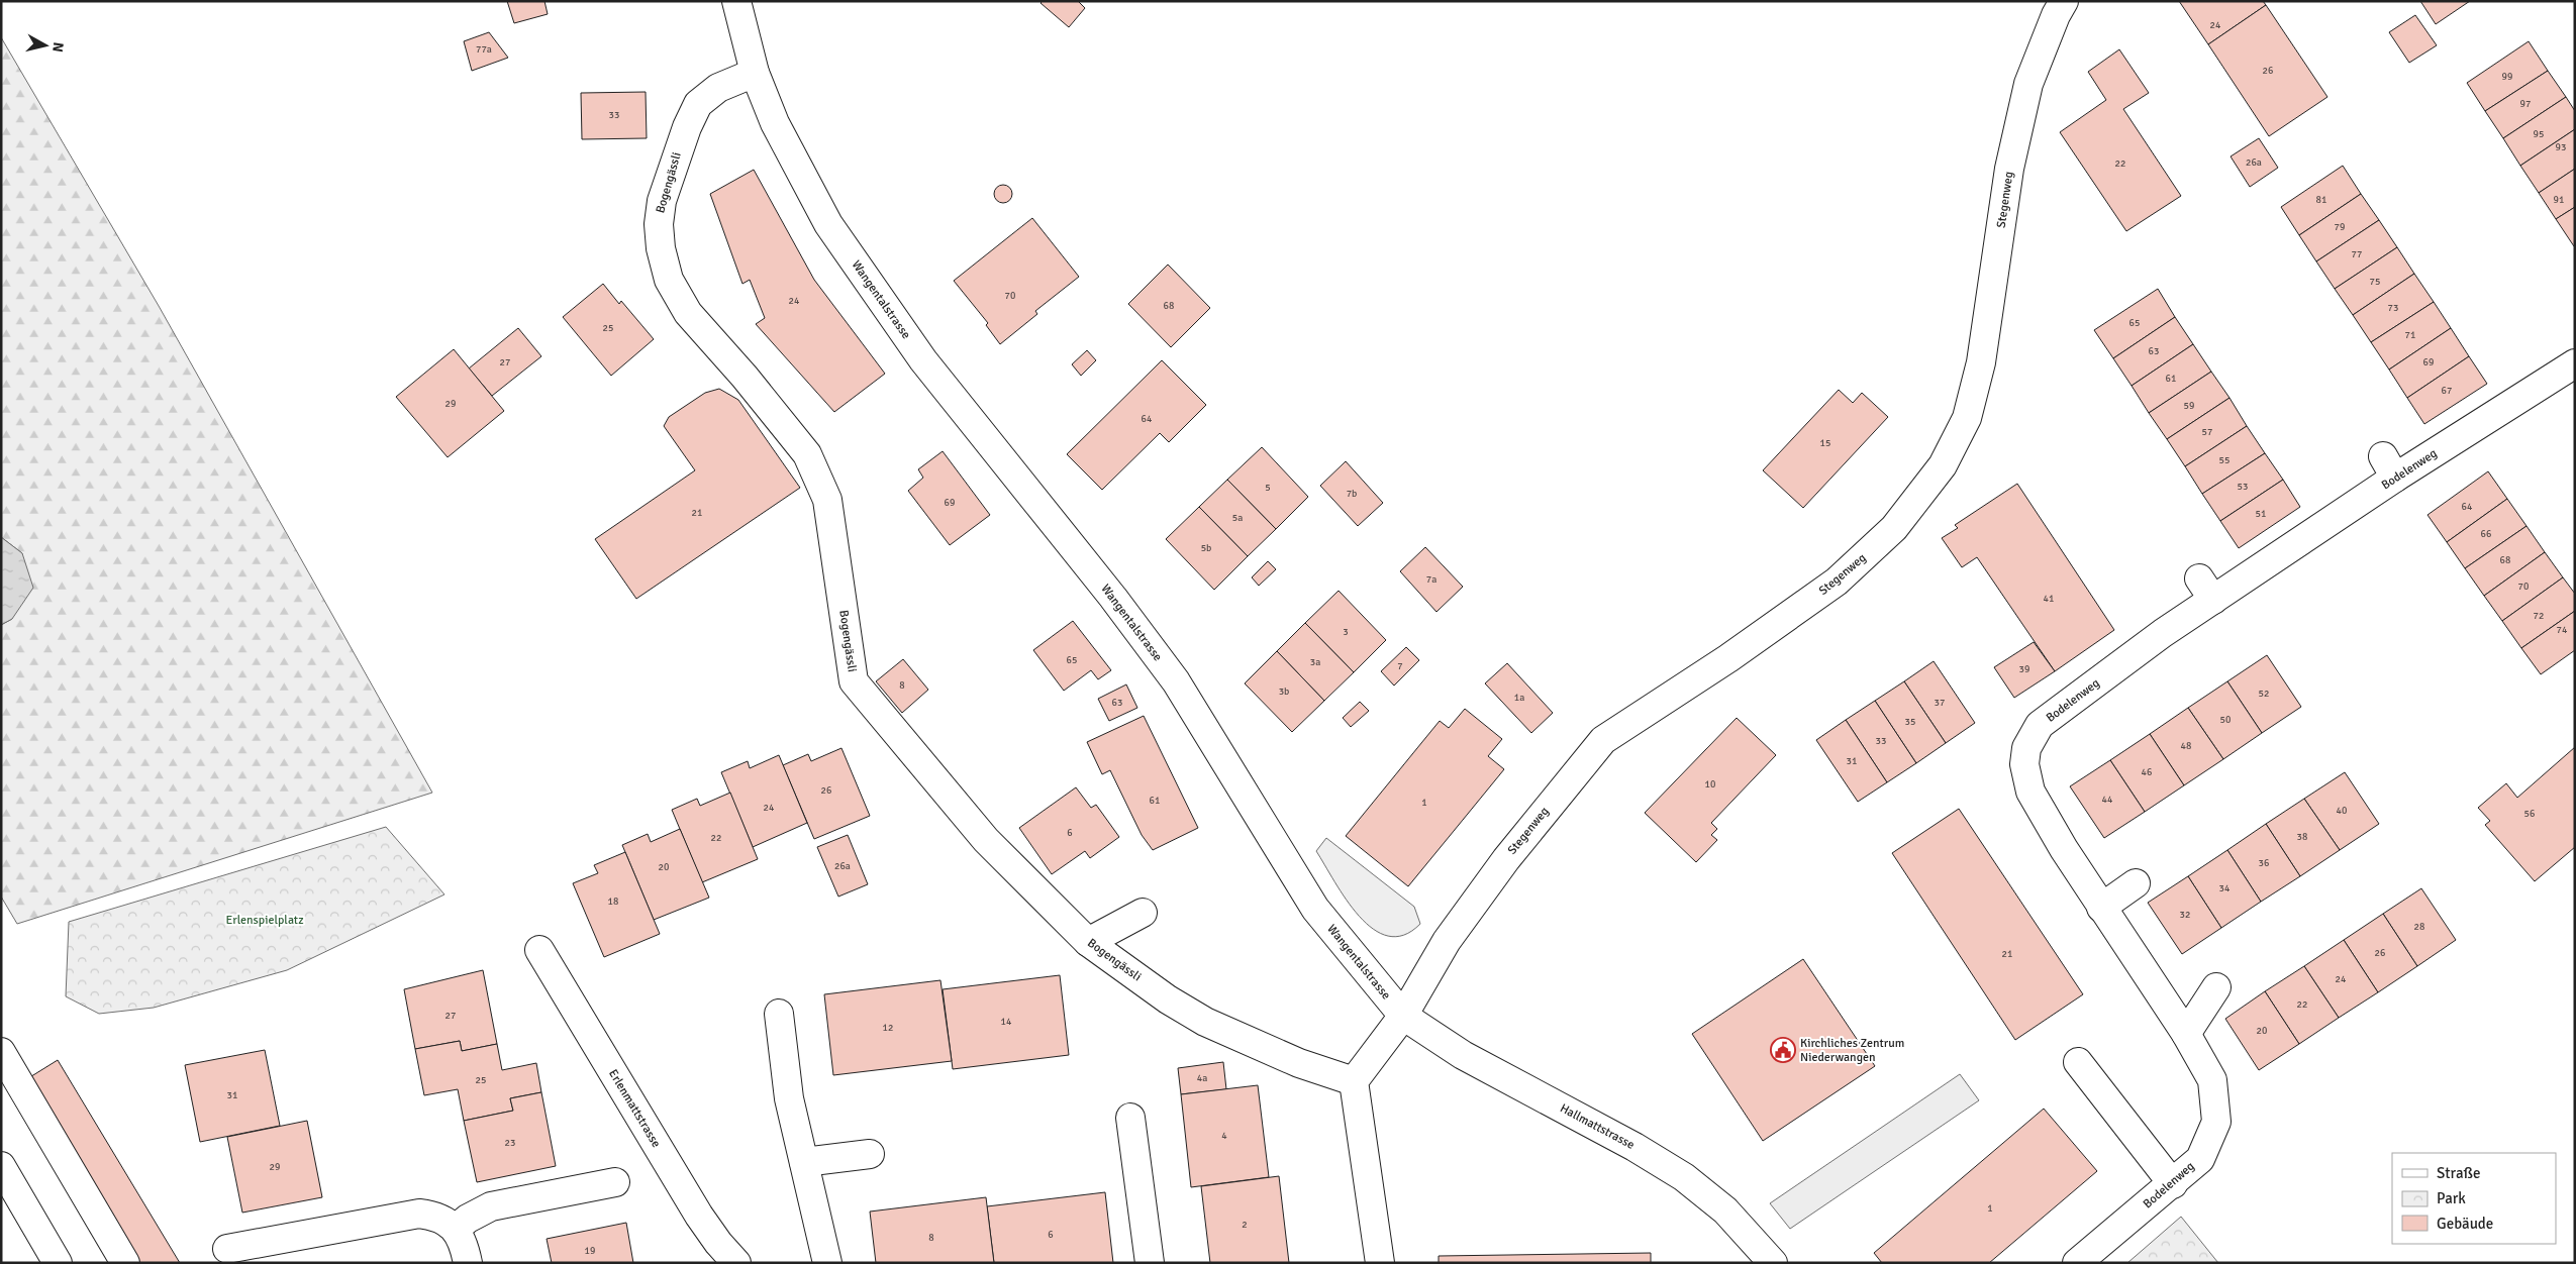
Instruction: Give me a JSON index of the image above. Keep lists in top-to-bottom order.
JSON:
{
  "streets": {
    "main road": [
      "Bogengässli",
      "Stegenweg",
      "Wangentalstrasse",
      "Bodelenweg",
      "Erlenmattstrasse",
      "Hallmattstrasse"
    ]
  },
  "crossings": [
    ["Bogengässli", "Wangentalstrasse"],
    ["Stegenweg", "Wangentalstrasse"],
    ["Stegenweg", "Hallmattstrasse"],
    ["Wangentalstrasse", "Hallmattstrasse"]
  ],
  "parks": ["Erlenspielplatz"],
  "places": {
    "public building": ["Kirchliches Zentrum Niederwangen"]
  },
  "house_numbers": [
    "24",
    "77a",
    "26",
    "99",
    "97",
    "33",
    "95",
    "93",
    "26a",
    "22",
    "81",
    "91",
    "79",
    "77",
    "75",
    "70",
    "24",
    "68",
    "73",
    "65",
    "25",
    "71",
    "63",
    "27",
    "69",
    "61",
    "67",
    "29",
    "59",
    "64",
    "57",
    "15",
    "55",
    "53",
    "5",
    "7b",
    "69",
    "64",
    "21",
    "51",
    "5a",
    "66",
    "5b",
    "68",
    "7a",
    "70",
    "41",
    "72",
    "74",
    "3",
    "65",
    "3a",
    "7",
    "39",
    "8",
    "3b",
    "52",
    "1a",
    "63",
    "37",
    "50",
    "35",
    "33",
    "48",
    "31",
    "46",
    "10",
    "26",
    "44",
    "61",
    "1",
    "24",
    "40",
    "56",
    "6",
    "38",
    "22",
    "36",
    "26a",
    "20",
    "34",
    "18",
    "32",
    "28",
    "26",
    "21",
    "24",
    "22",
    "27",
    "14",
    "12",
    "20",
    "4a",
    "25",
    "31",
    "4",
    "23",
    "29",
    "1",
    "2",
    "6",
    "8",
    "19"
  ],
  "legend": ["Straße", "Park", "Gebäude"],
  "north": "right"
}
